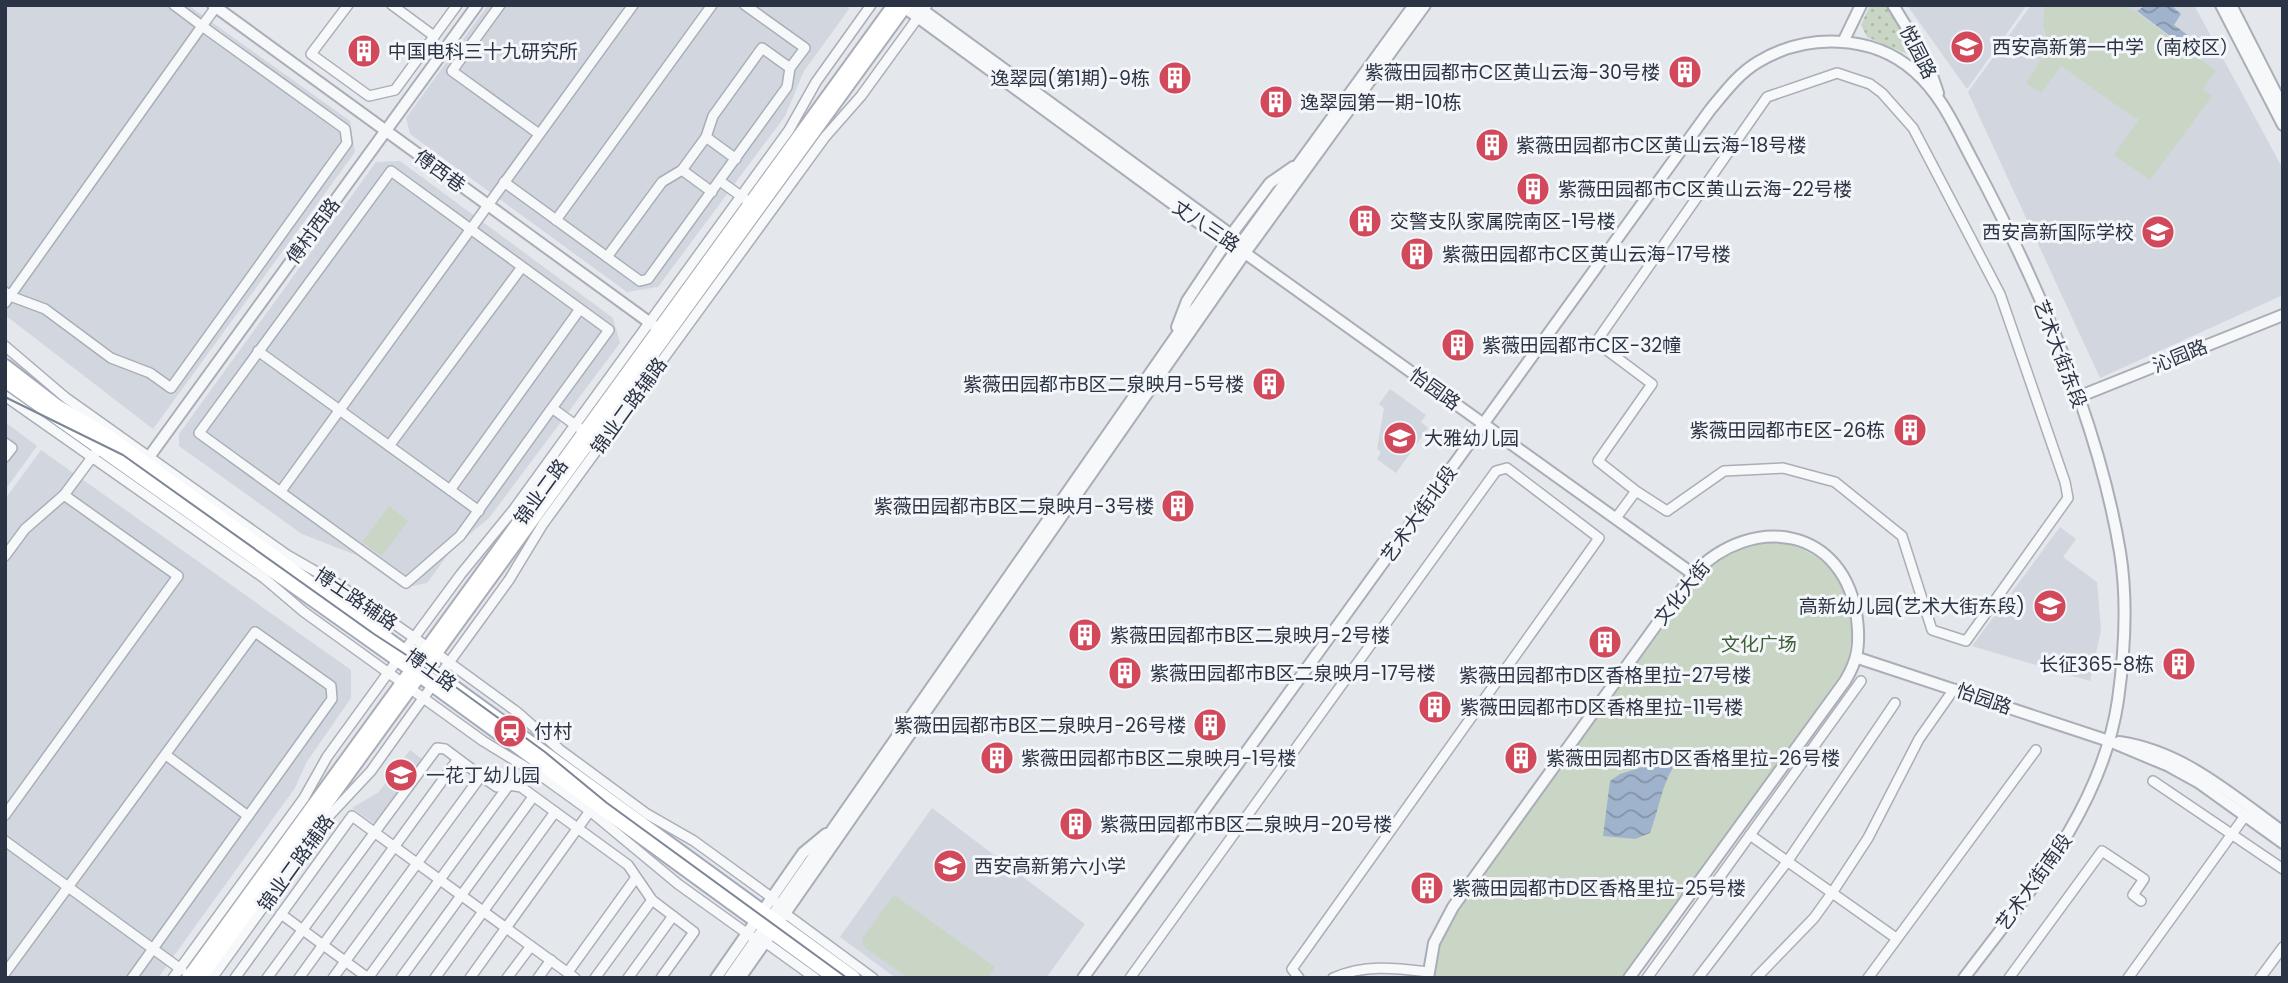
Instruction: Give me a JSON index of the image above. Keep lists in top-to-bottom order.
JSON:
{
  "streets": {
    "main road": ["锦业二路", "博士路"],
    "street": [
      "悦园路",
      "傅西巷",
      "丈八三路",
      "傅村西路",
      "艺术大街东段",
      "沁园路",
      "怡园路",
      "锦业二路辅路",
      "艺术大街北段",
      "文化大街",
      "博士路辅路",
      "艺术大街南段"
    ]
  },
  "crossings": [
    ["悦园路", "艺术大街东段"],
    ["傅西巷", "傅村西路"],
    ["傅西巷", "锦业二路"],
    ["丈八三路", "怡园路"],
    ["丈八三路", "锦业二路辅路"],
    ["丈八三路", "锦业二路"],
    ["傅村西路", "博士路辅路"],
    ["艺术大街东段", "沁园路"],
    ["艺术大街东段", "怡园路"],
    ["艺术大街东段", "艺术大街北段"],
    ["艺术大街东段", "艺术大街南段"],
    ["怡园路", "艺术大街北段"],
    ["怡园路", "文化大街"],
    ["怡园路", "艺术大街南段"],
    ["锦业二路辅路", "锦业二路"],
    ["锦业二路辅路", "博士路辅路"],
    ["锦业二路辅路", "博士路"],
    ["锦业二路", "博士路辅路"],
    ["锦业二路", "博士路"],
    ["博士路辅路", "博士路"]
  ],
  "parks": ["文化广场"],
  "places": {
    "school or university": [
      "西安高新第一中学（南校区）",
      "西安高新国际学校",
      "大雅幼儿园",
      "高新幼儿园(艺术大街东段)",
      "一花丁幼儿园",
      "西安高新第六小学"
    ],
    "building": [
      "中国电科三十九研究所",
      "紫薇田园都市C区黄山云海-30号楼",
      "逸翠园(第1期)-9栋",
      "逸翠园第一期-10栋",
      "紫薇田园都市C区黄山云海-18号楼",
      "紫薇田园都市C区黄山云海-22号楼",
      "交警支队家属院南区-1号楼",
      "紫薇田园都市C区黄山云海-17号楼",
      "紫薇田园都市C区-32幢",
      "紫薇田园都市B区二泉映月-5号楼",
      "紫薇田园都市E区-26栋",
      "紫薇田园都市B区二泉映月-3号楼",
      "紫薇田园都市B区二泉映月-2号楼",
      "紫薇田园都市D区香格里拉-27号楼",
      "长征365-8栋",
      "紫薇田园都市B区二泉映月-17号楼",
      "紫薇田园都市D区香格里拉-11号楼",
      "紫薇田园都市B区二泉映月-26号楼",
      "紫薇田园都市B区二泉映月-1号楼",
      "紫薇田园都市D区香格里拉-26号楼",
      "紫薇田园都市B区二泉映月-20号楼",
      "紫薇田园都市D区香格里拉-25号楼"
    ],
    "station": ["付村"]
  }
}
